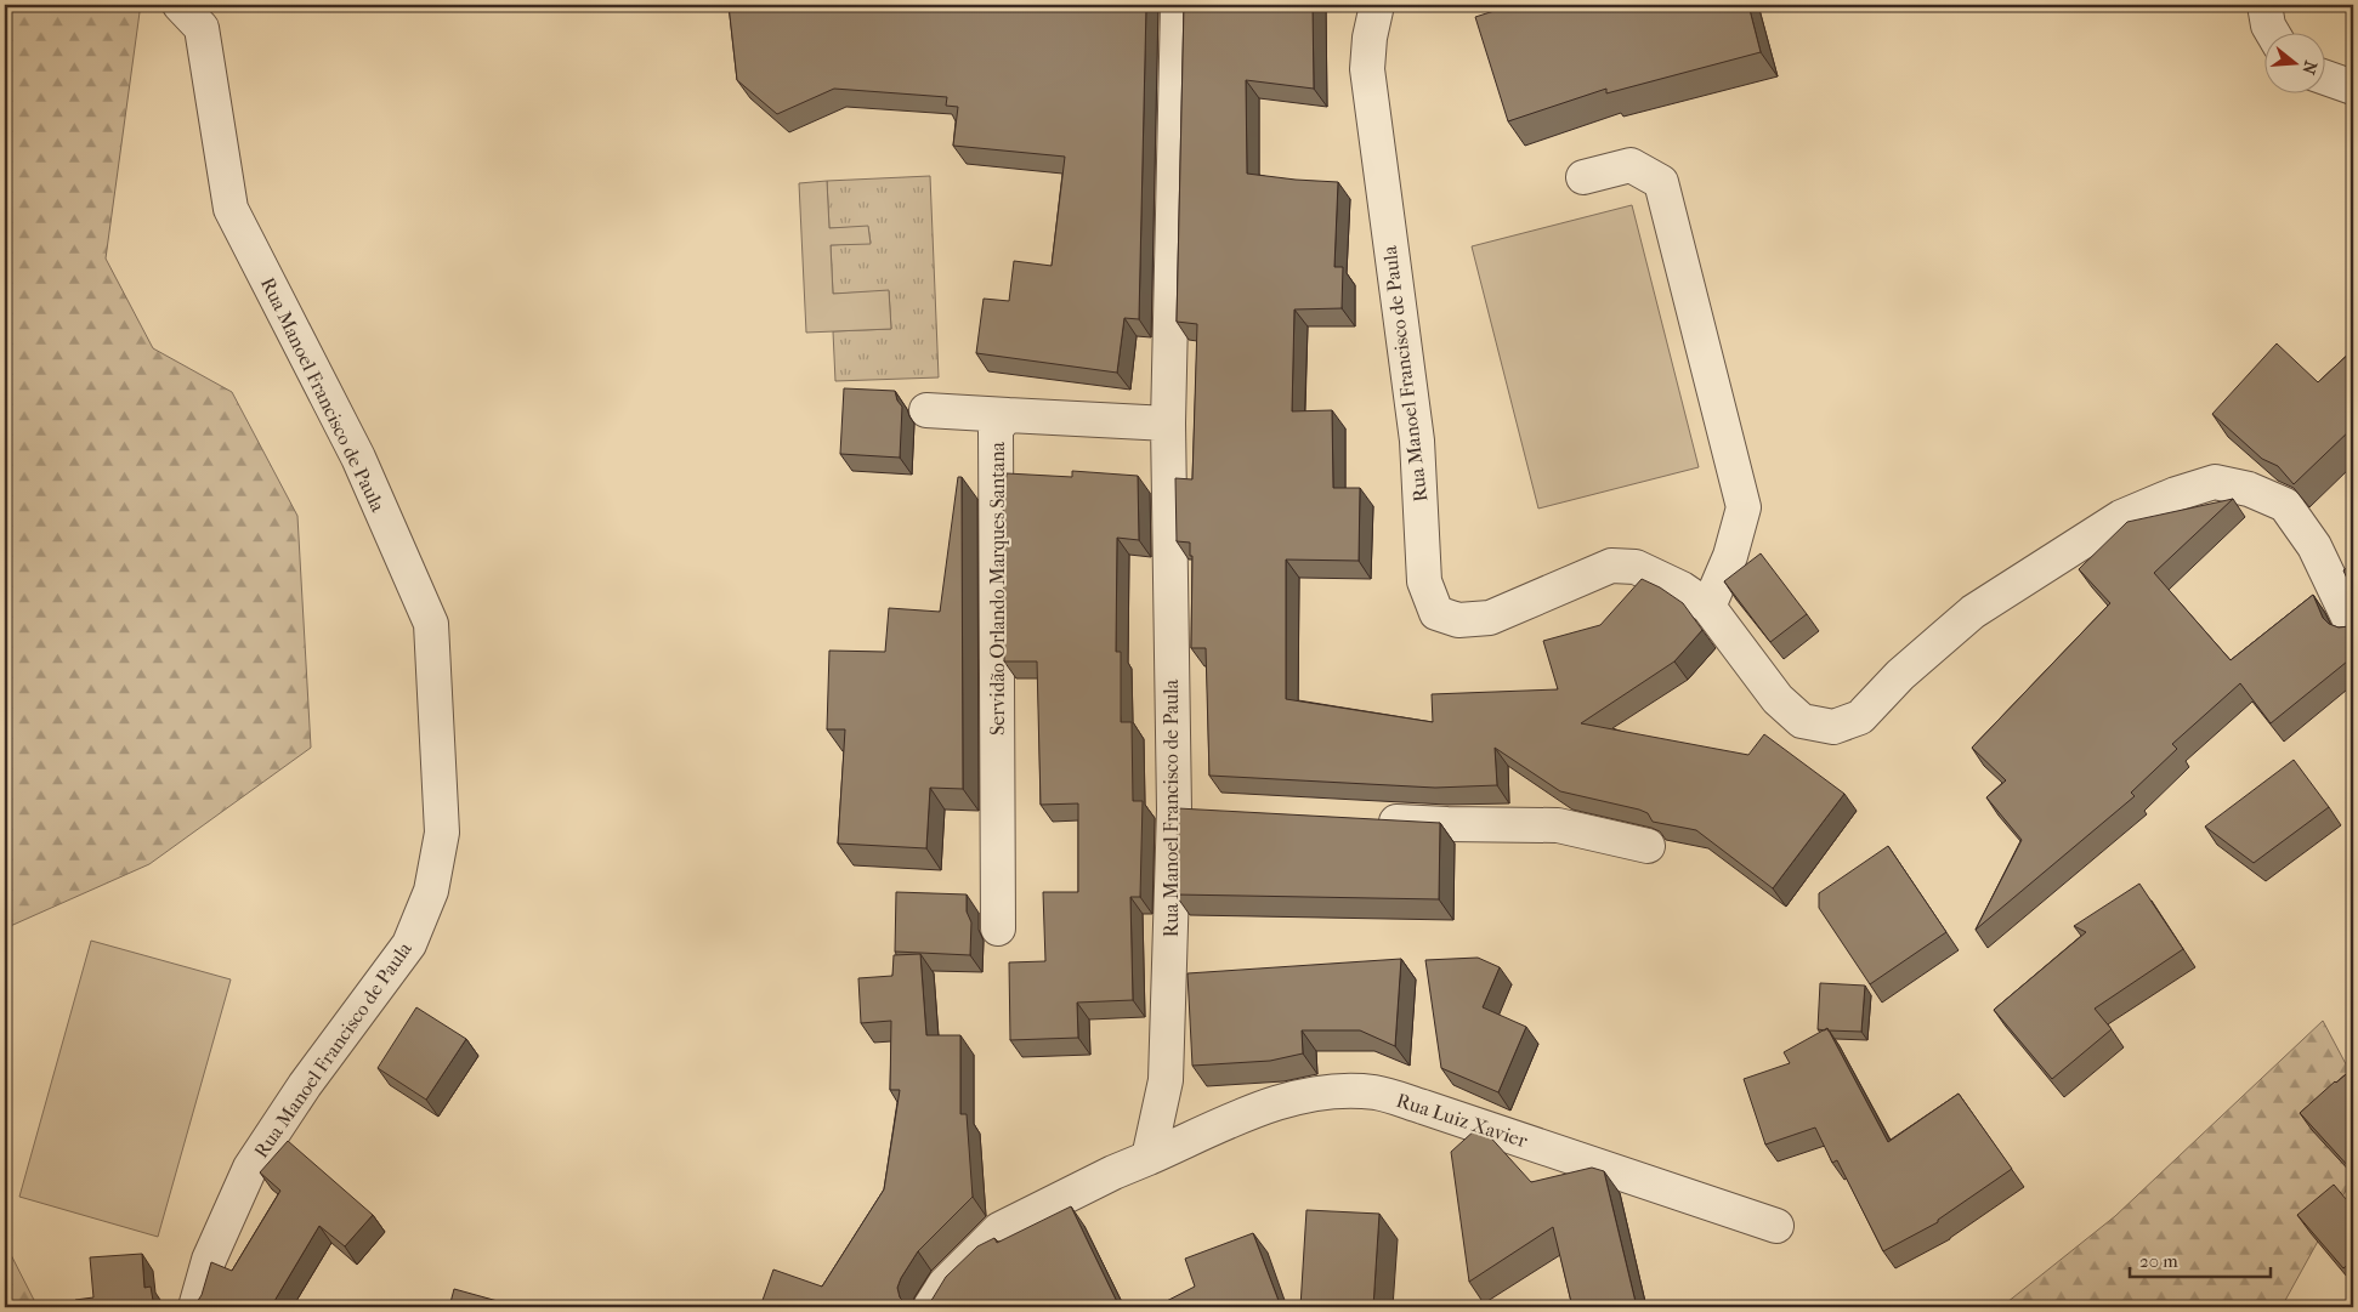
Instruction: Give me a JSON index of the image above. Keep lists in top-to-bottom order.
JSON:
{
  "streets": {
    "street": ["Rua Manoel Francisco de Paula", "Servidão Orlando Marques Santana", "Rua Luiz Xavier"]
  },
  "crossings": [
    ["Rua Manoel Francisco de Paula", "Servidão Orlando Marques Santana"],
    ["Rua Manoel Francisco de Paula", "Rua Luiz Xavier"]
  ],
  "scale_bar": "20 m",
  "north": "right"
}
